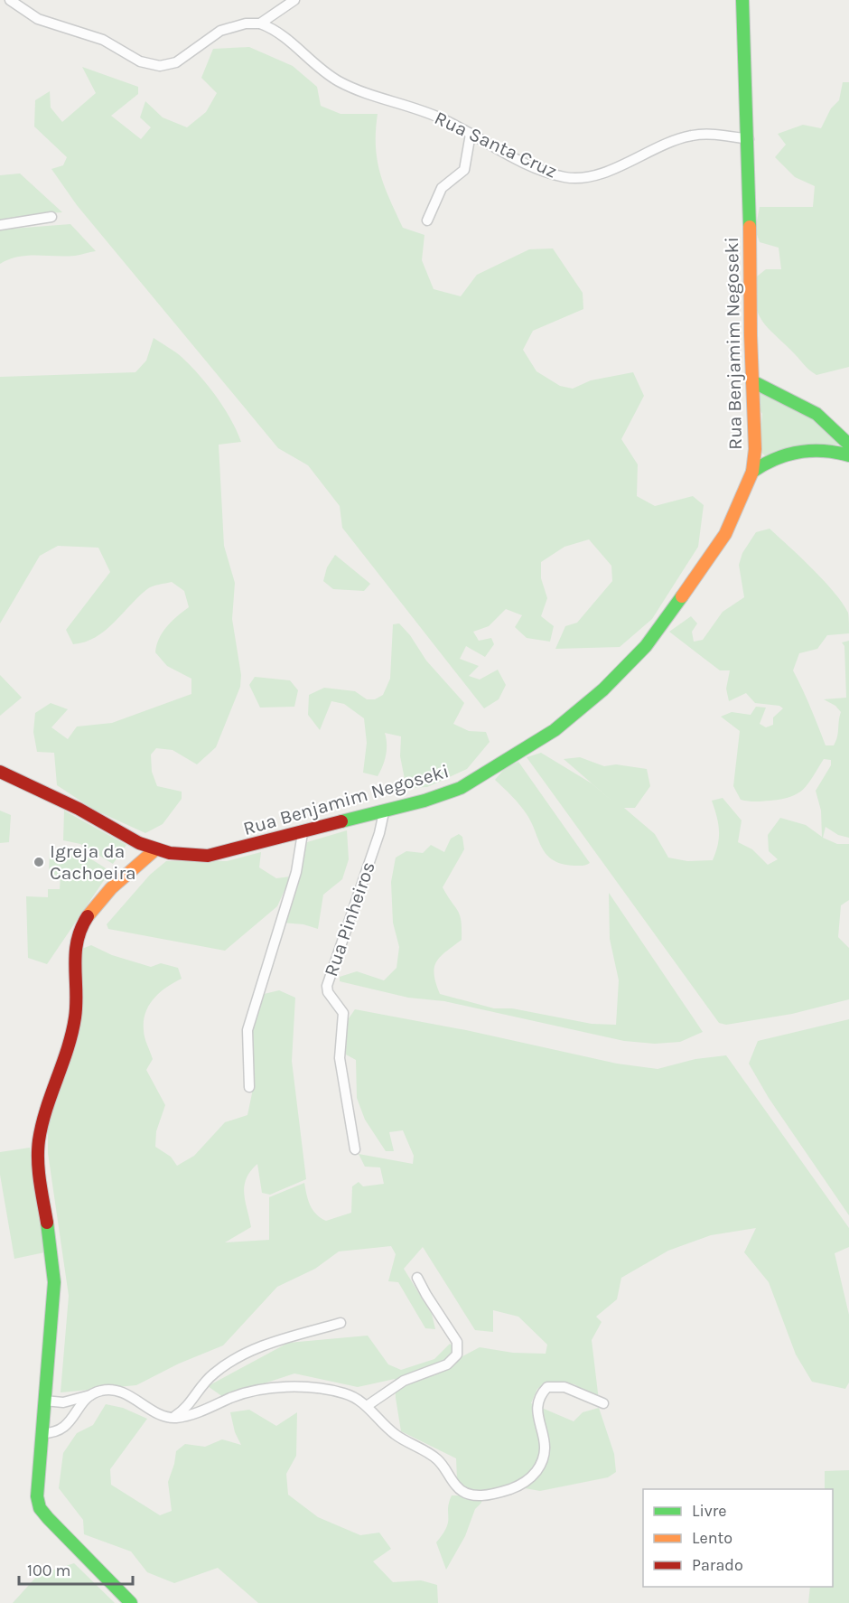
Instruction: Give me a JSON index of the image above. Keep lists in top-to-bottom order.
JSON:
{
  "streets": {
    "main road": ["Rua Benjamim Negoseki"],
    "street": ["Rua Santa Cruz", "Rua Pinheiros"]
  },
  "crossings": [
    ["Rua Santa Cruz", "Rua Benjamim Negoseki"],
    ["Rua Benjamim Negoseki", "Rua Pinheiros"]
  ],
  "places": ["Igreja da Cachoeira"],
  "legend": ["Livre", "Lento", "Parado"],
  "scale_bar": "100 m"
}
